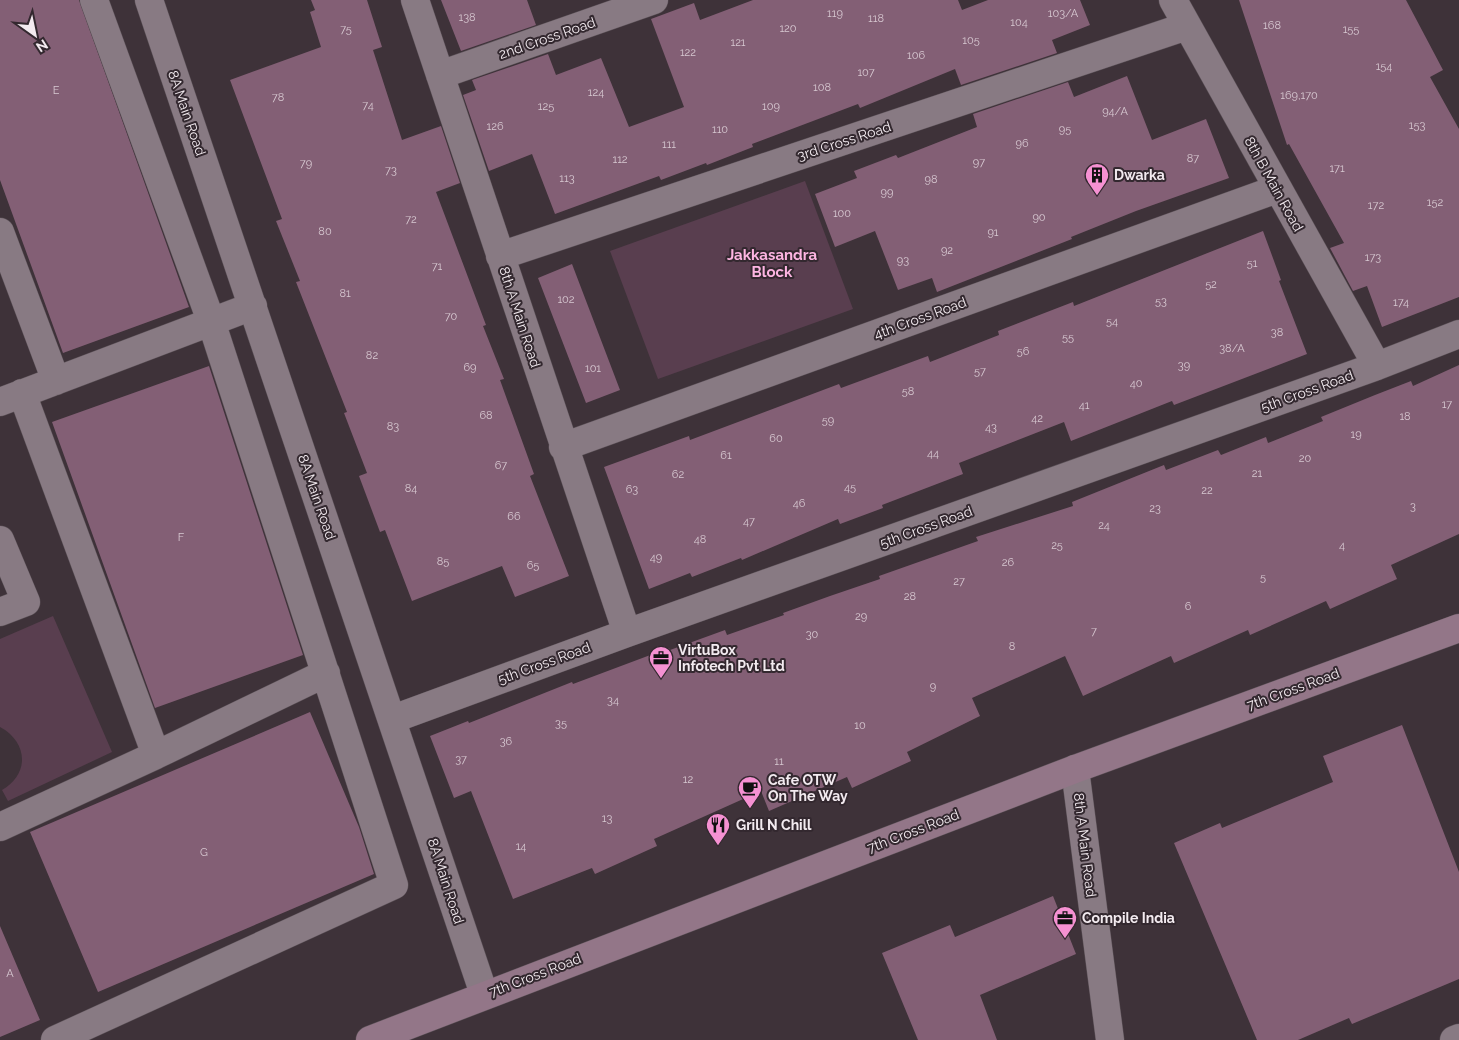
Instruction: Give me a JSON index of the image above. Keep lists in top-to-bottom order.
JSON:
{
  "streets": {
    "street": [
      "2nd Cross Road",
      "8A Main Road",
      "3rd Cross Road",
      "8th B Main Road",
      "8th A Main Road",
      "4th Cross Road",
      "5th Cross Road",
      "7th Cross Road"
    ]
  },
  "crossings": [
    ["2nd Cross Road", "8th A Main Road"],
    ["8A Main Road", "5th Cross Road"],
    ["8A Main Road", "7th Cross Road"],
    ["3rd Cross Road", "8th B Main Road"],
    ["3rd Cross Road", "8th A Main Road"],
    ["8th B Main Road", "4th Cross Road"],
    ["8th B Main Road", "5th Cross Road"],
    ["8th A Main Road", "4th Cross Road"],
    ["8th A Main Road", "5th Cross Road"],
    ["8th A Main Road", "7th Cross Road"]
  ],
  "districts": ["Jakkasandra Block"],
  "places": {
    "building": ["Dwarka"],
    "office": ["VirtuBox Infotech Pvt Ltd", "Compile India"],
    "cafe": ["Cafe OTW On The Way"],
    "restaurant": ["Grill N Chill"]
  },
  "house_numbers": [
    "119",
    "103/A",
    "138",
    "118",
    "104",
    "168",
    "120",
    "75",
    "155",
    "105",
    "121",
    "122",
    "106",
    "154",
    "107",
    "108",
    "E",
    "124",
    "169,170",
    "78",
    "74",
    "125",
    "109",
    "94/A",
    "153",
    "126",
    "110",
    "95",
    "96",
    "111",
    "87",
    "112",
    "97",
    "79",
    "171",
    "73",
    "113",
    "98",
    "99",
    "152",
    "172",
    "100",
    "90",
    "72",
    "80",
    "91",
    "92",
    "173",
    "93",
    "51",
    "71",
    "52",
    "81",
    "102",
    "53",
    "174",
    "70",
    "54",
    "38",
    "55",
    "38/A",
    "56",
    "82",
    "39",
    "69",
    "101",
    "57",
    "40",
    "58",
    "17",
    "41",
    "68",
    "18",
    "42",
    "59",
    "83",
    "43",
    "19",
    "60",
    "44",
    "61",
    "20",
    "67",
    "21",
    "62",
    "45",
    "84",
    "63",
    "22",
    "46",
    "3",
    "23",
    "66",
    "47",
    "24",
    "F",
    "48",
    "25",
    "4",
    "49",
    "85",
    "26",
    "65",
    "5",
    "27",
    "28",
    "6",
    "29",
    "7",
    "30",
    "8",
    "9",
    "34",
    "35",
    "10",
    "36",
    "37",
    "11",
    "12",
    "13",
    "14",
    "G",
    "A"
  ],
  "north": "bottom right"
}
